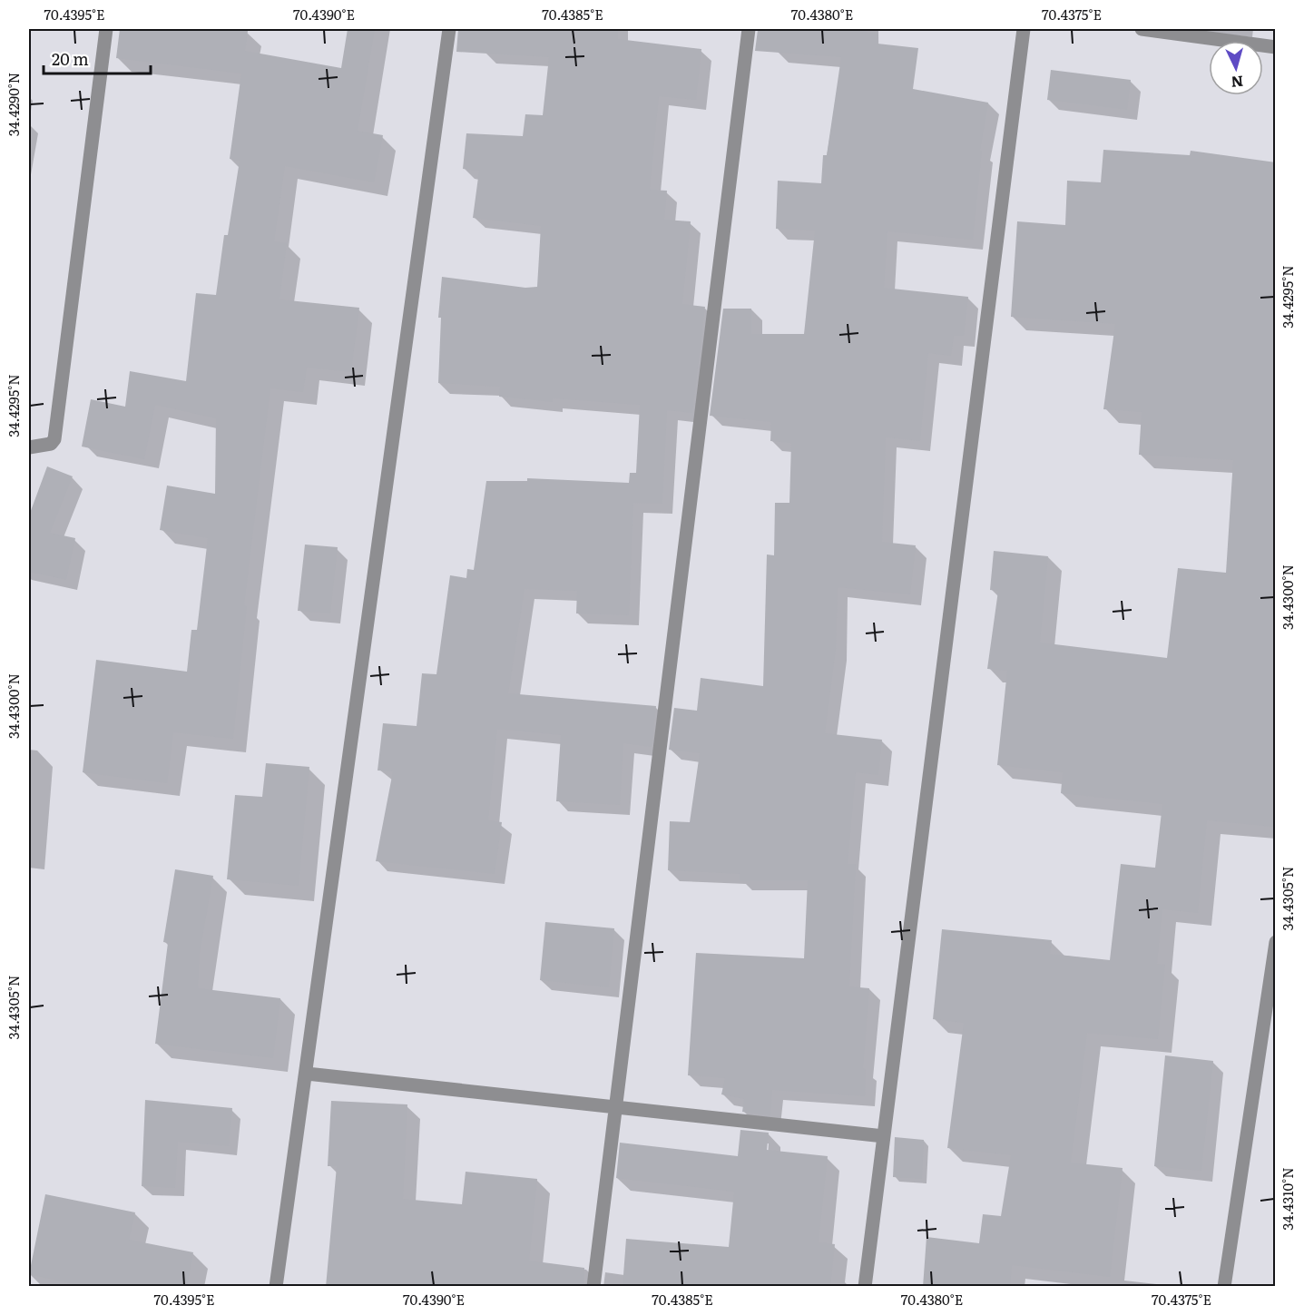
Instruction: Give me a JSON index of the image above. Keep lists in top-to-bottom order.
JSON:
{
  "scale_bar": "20 m",
  "north": "bottom",
  "coordinates": [
    "70.4395°E",
    "70.4390°E",
    "70.4385°E",
    "70.4380°E",
    "70.4375°E",
    "34.4290°N",
    "34.4295°N",
    "34.4300°N",
    "34.4305°N",
    "34.4310°N"
  ]
}
